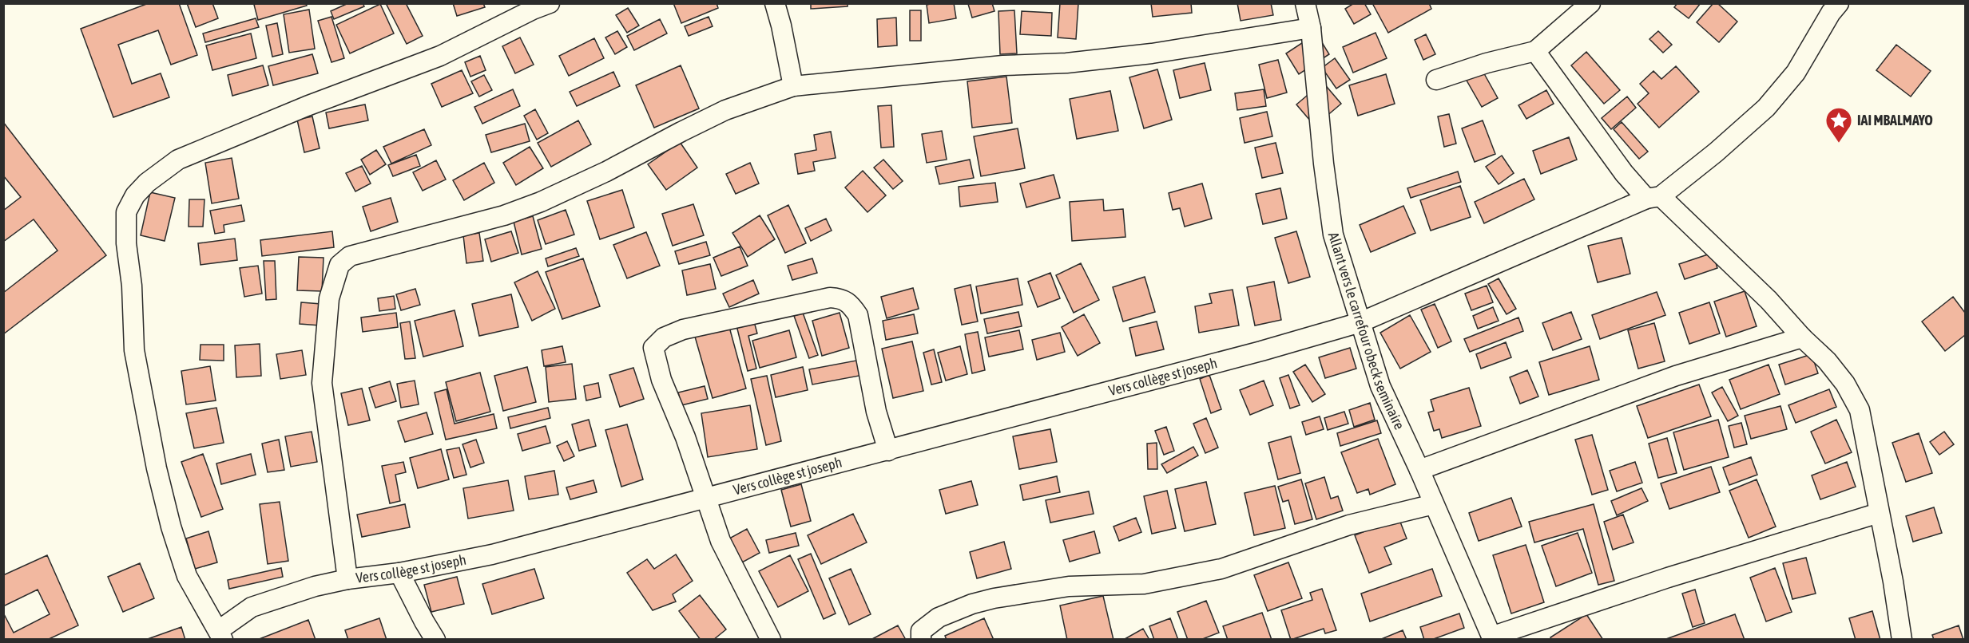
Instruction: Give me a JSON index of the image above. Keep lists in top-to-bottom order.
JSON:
{
  "streets": {
    "street": ["Allant vers le carrefour obeck seminaire", "Vers collège st joseph"]
  },
  "crossings": [
    ["Allant vers le carrefour obeck seminaire", "Vers collège st joseph"]
  ],
  "places": {
    "place": ["IAI MBALMAYO"]
  }
}
